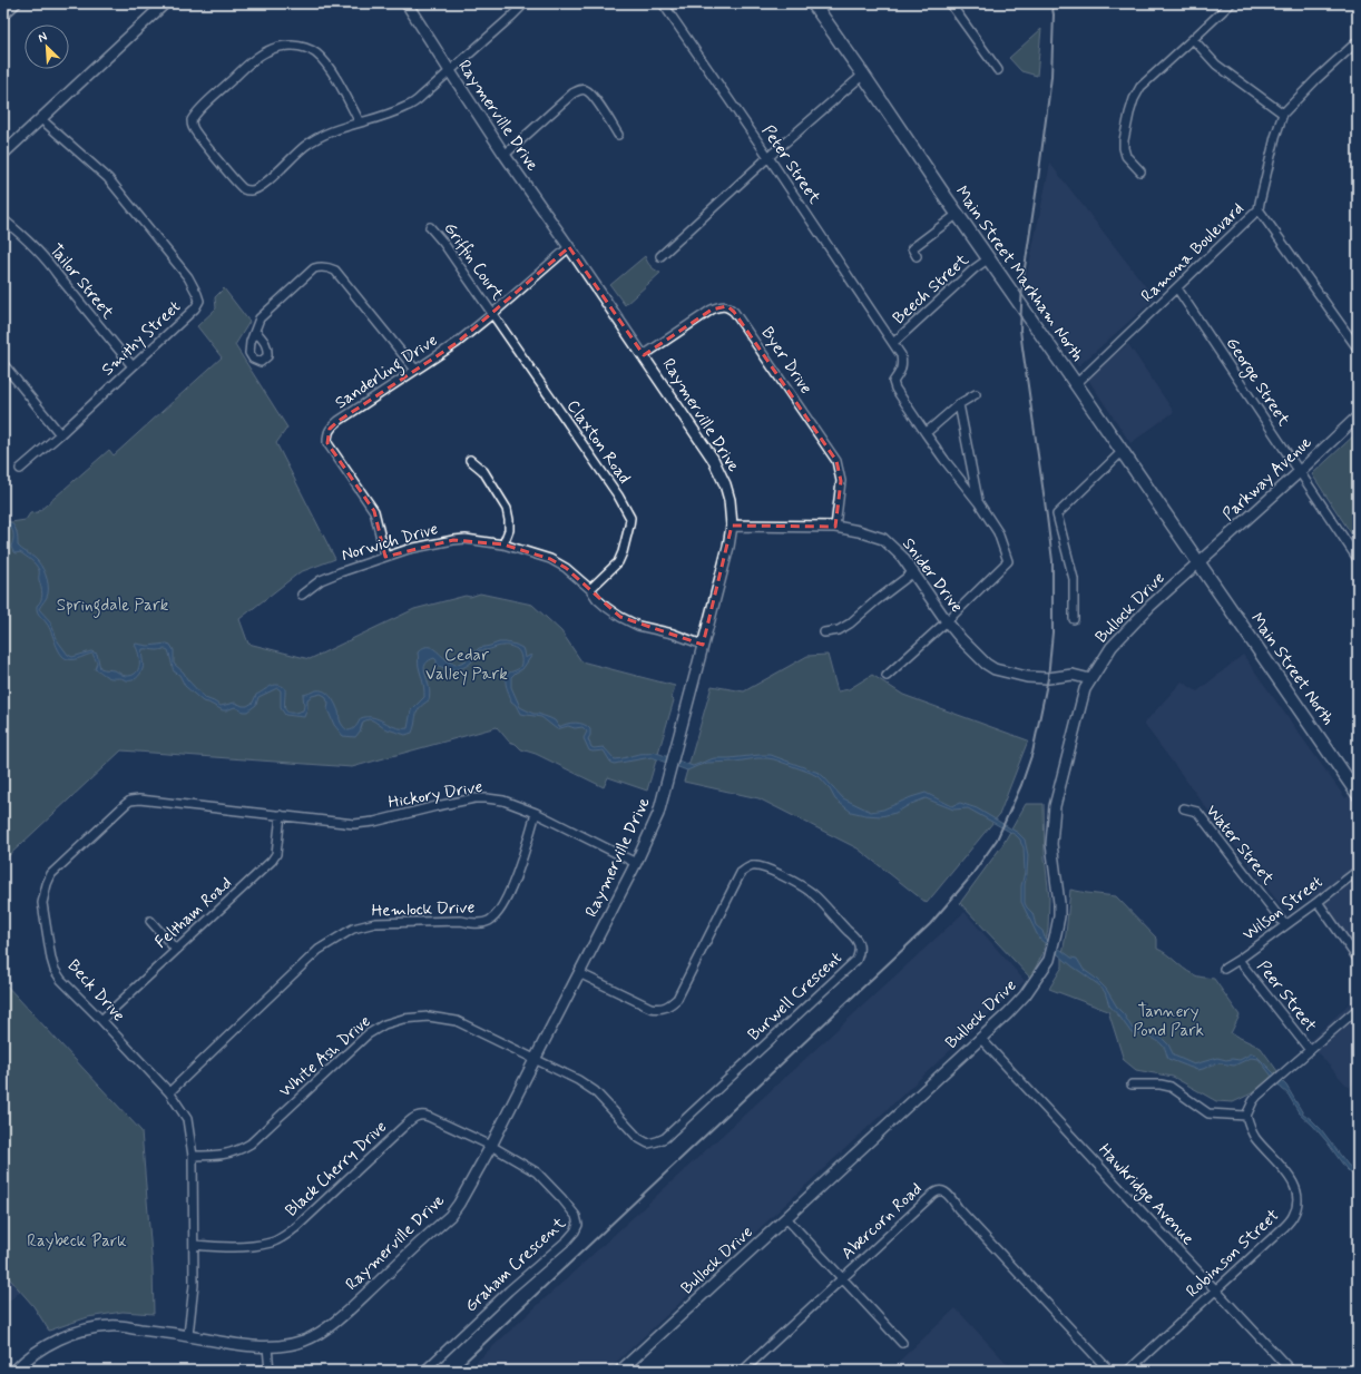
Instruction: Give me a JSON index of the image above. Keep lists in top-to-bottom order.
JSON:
{
  "streets": {
    "main road": ["Main Street Markham North", "Main Street North"],
    "street": [
      "Raymerville Drive",
      "Peter Street",
      "Ramona Boulevard",
      "Griffin Court",
      "Tailor Street",
      "Beech Street",
      "Smithy Street",
      "Byer Drive",
      "Sanderling Drive",
      "George Street",
      "Claxton Road",
      "Parkway Avenue",
      "Norwich Drive",
      "Snider Drive",
      "Bullock Drive",
      "Hickory Drive",
      "Water Street",
      "Wilson Street",
      "Hemlock Drive",
      "Feltham Road",
      "Beck Drive",
      "Burwell Crescent",
      "Peer Street",
      "White Ash Drive",
      "Black Cherry Drive",
      "Hawkridge Avenue",
      "Abercorn Road",
      "Robinson Street",
      "Graham Crescent"
    ]
  },
  "crossings": [
    ["Raymerville Drive", "Byer Drive"],
    ["Raymerville Drive", "Sanderling Drive"],
    ["Raymerville Drive", "Norwich Drive"],
    ["Raymerville Drive", "Snider Drive"],
    ["Raymerville Drive", "Hickory Drive"],
    ["Raymerville Drive", "Beck Drive"],
    ["Raymerville Drive", "Burwell Crescent"],
    ["Raymerville Drive", "White Ash Drive"],
    ["Raymerville Drive", "Black Cherry Drive"],
    ["Raymerville Drive", "Graham Crescent"],
    ["Peter Street", "Beech Street"],
    ["Ramona Boulevard", "Main Street Markham North"],
    ["Ramona Boulevard", "George Street"],
    ["Griffin Court", "Sanderling Drive"],
    ["Griffin Court", "Claxton Road"],
    ["Main Street Markham North", "Beech Street"],
    ["Main Street Markham North", "Parkway Avenue"],
    ["Main Street Markham North", "Bullock Drive"],
    ["Main Street Markham North", "Main Street North"],
    ["Tailor Street", "Smithy Street"],
    ["Byer Drive", "Snider Drive"],
    ["Sanderling Drive", "Claxton Road"],
    ["Sanderling Drive", "Norwich Drive"],
    ["George Street", "Parkway Avenue"],
    ["Claxton Road", "Norwich Drive"],
    ["Parkway Avenue", "Bullock Drive"],
    ["Parkway Avenue", "Main Street North"],
    ["Snider Drive", "Bullock Drive"],
    ["Bullock Drive", "Main Street North"],
    ["Bullock Drive", "Hawkridge Avenue"],
    ["Hickory Drive", "Hemlock Drive"],
    ["Hickory Drive", "Feltham Road"],
    ["Hickory Drive", "Beck Drive"],
    ["Water Street", "Wilson Street"],
    ["Wilson Street", "Peer Street"],
    ["Hemlock Drive", "Beck Drive"],
    ["Feltham Road", "Beck Drive"],
    ["Beck Drive", "White Ash Drive"],
    ["Beck Drive", "Black Cherry Drive"],
    ["Burwell Crescent", "White Ash Drive"],
    ["Black Cherry Drive", "Graham Crescent"],
    ["Hawkridge Avenue", "Robinson Street"]
  ],
  "parks": [
    "Springdale Park",
    "Cedar Valley Park",
    "Tannery Pond Park",
    "Raybeck Park"
  ],
  "north": "top left"
}
